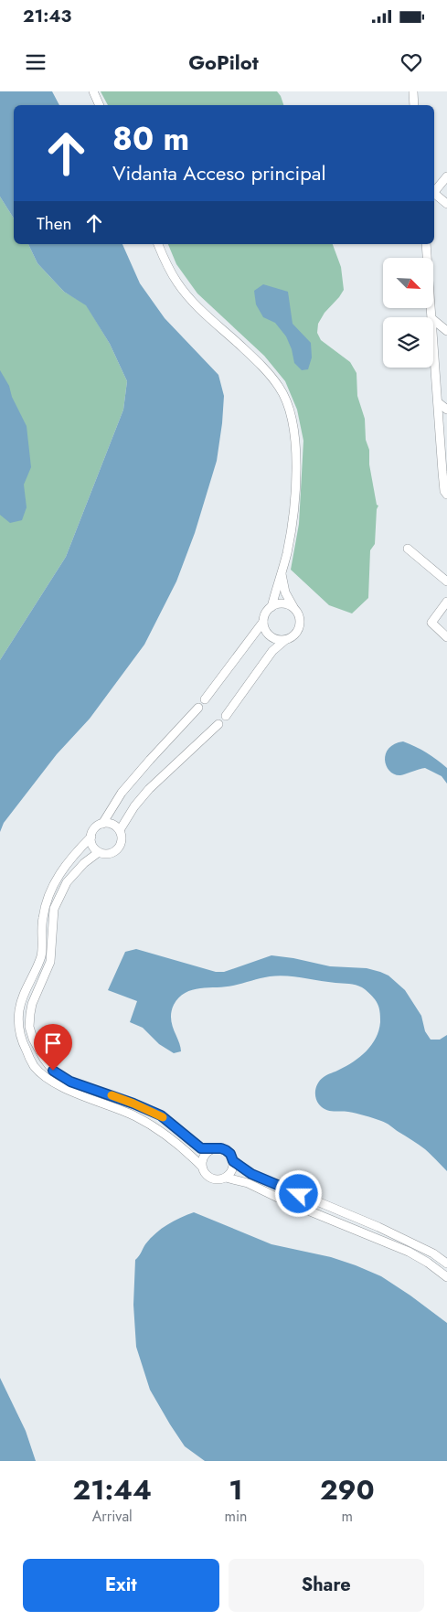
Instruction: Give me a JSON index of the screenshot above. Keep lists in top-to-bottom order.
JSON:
{
  "north": "bottom right",
  "page": {
    "status": "21:43",
    "header": "GoPilot",
    "turn": ["80 m", "Vidanta Acceso principal"],
    "then": "Then",
    "eta": [
      "21:44",
      "Arrival",
      "1",
      "min",
      "290",
      "m"
    ],
    "buttons": ["Exit", "Share"]
  }
}
